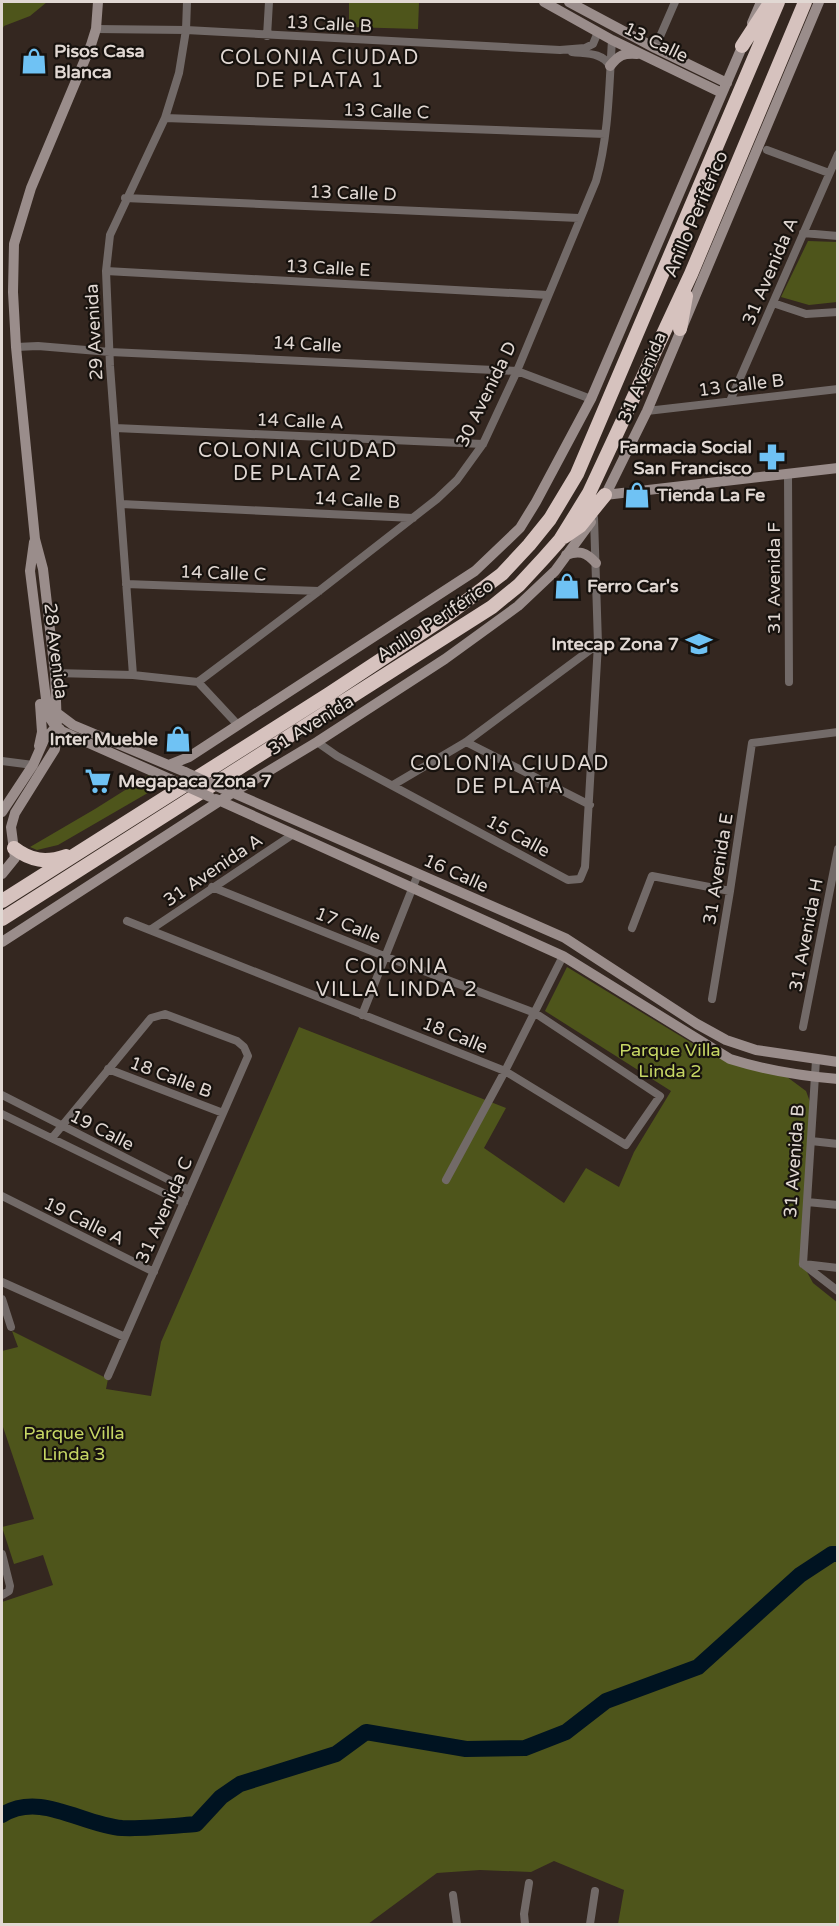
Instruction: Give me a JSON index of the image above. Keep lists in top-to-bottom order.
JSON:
{
  "streets": {
    "highway": ["Anillo Periférico"],
    "street": [
      "13 Calle B",
      "13 Calle",
      "13 Calle C",
      "13 Calle D",
      "13 Calle E",
      "31 Avenida A",
      "29 Avenida",
      "14 Calle",
      "31 Avenida",
      "30 Avenida D",
      "14 Calle A",
      "14 Calle B",
      "14 Calle C",
      "31 Avenida F",
      "28 Avenida",
      "15 Calle",
      "31 Avenida E",
      "16 Calle",
      "17 Calle",
      "31 Avenida H",
      "18 Calle",
      "18 Calle B",
      "19 Calle",
      "31 Avenida B",
      "31 Avenida C",
      "19 Calle A"
    ]
  },
  "crossings": [
    ["13 Calle B", "13 Calle"],
    ["13 Calle B", "31 Avenida A"],
    ["13 Calle B", "29 Avenida"],
    ["13 Calle B", "31 Avenida"],
    ["13 Calle B", "30 Avenida D"],
    ["13 Calle B", "28 Avenida"],
    ["13 Calle", "30 Avenida D"],
    ["13 Calle C", "29 Avenida"],
    ["13 Calle C", "30 Avenida D"],
    ["13 Calle D", "29 Avenida"],
    ["13 Calle D", "30 Avenida D"],
    ["13 Calle E", "29 Avenida"],
    ["13 Calle E", "30 Avenida D"],
    ["31 Avenida A", "16 Calle"],
    ["31 Avenida A", "17 Calle"],
    ["31 Avenida A", "18 Calle"],
    ["29 Avenida", "14 Calle"],
    ["29 Avenida", "14 Calle A"],
    ["29 Avenida", "14 Calle B"],
    ["29 Avenida", "14 Calle C"],
    ["14 Calle", "30 Avenida D"],
    ["14 Calle", "28 Avenida"],
    ["31 Avenida", "15 Calle"],
    ["31 Avenida", "16 Calle"],
    ["30 Avenida D", "14 Calle A"],
    ["30 Avenida D", "14 Calle B"],
    ["30 Avenida D", "14 Calle C"],
    ["28 Avenida", "16 Calle"],
    ["16 Calle", "31 Avenida B"],
    ["17 Calle", "18 Calle"],
    ["18 Calle B", "31 Avenida C"],
    ["19 Calle", "31 Avenida C"],
    ["31 Avenida C", "19 Calle A"]
  ],
  "districts": [
    "COLONIA CIUDAD DE PLATA 1",
    "COLONIA CIUDAD DE PLATA 2",
    "COLONIA CIUDAD DE PLATA",
    "COLONIA VILLA LINDA 2"
  ],
  "parks": ["Parque Villa Linda 2", "Parque Villa Linda 3"],
  "places": {
    "shop": [
      "Pisos Casa Blanca",
      "Tienda La Fe",
      "Ferro Car's",
      "Inter Mueble"
    ],
    "pharmacy": ["Farmacia Social San Francisco"],
    "school or university": ["Intecap Zona 7"],
    "supermarket": ["Megapaca Zona 7"]
  }
}
